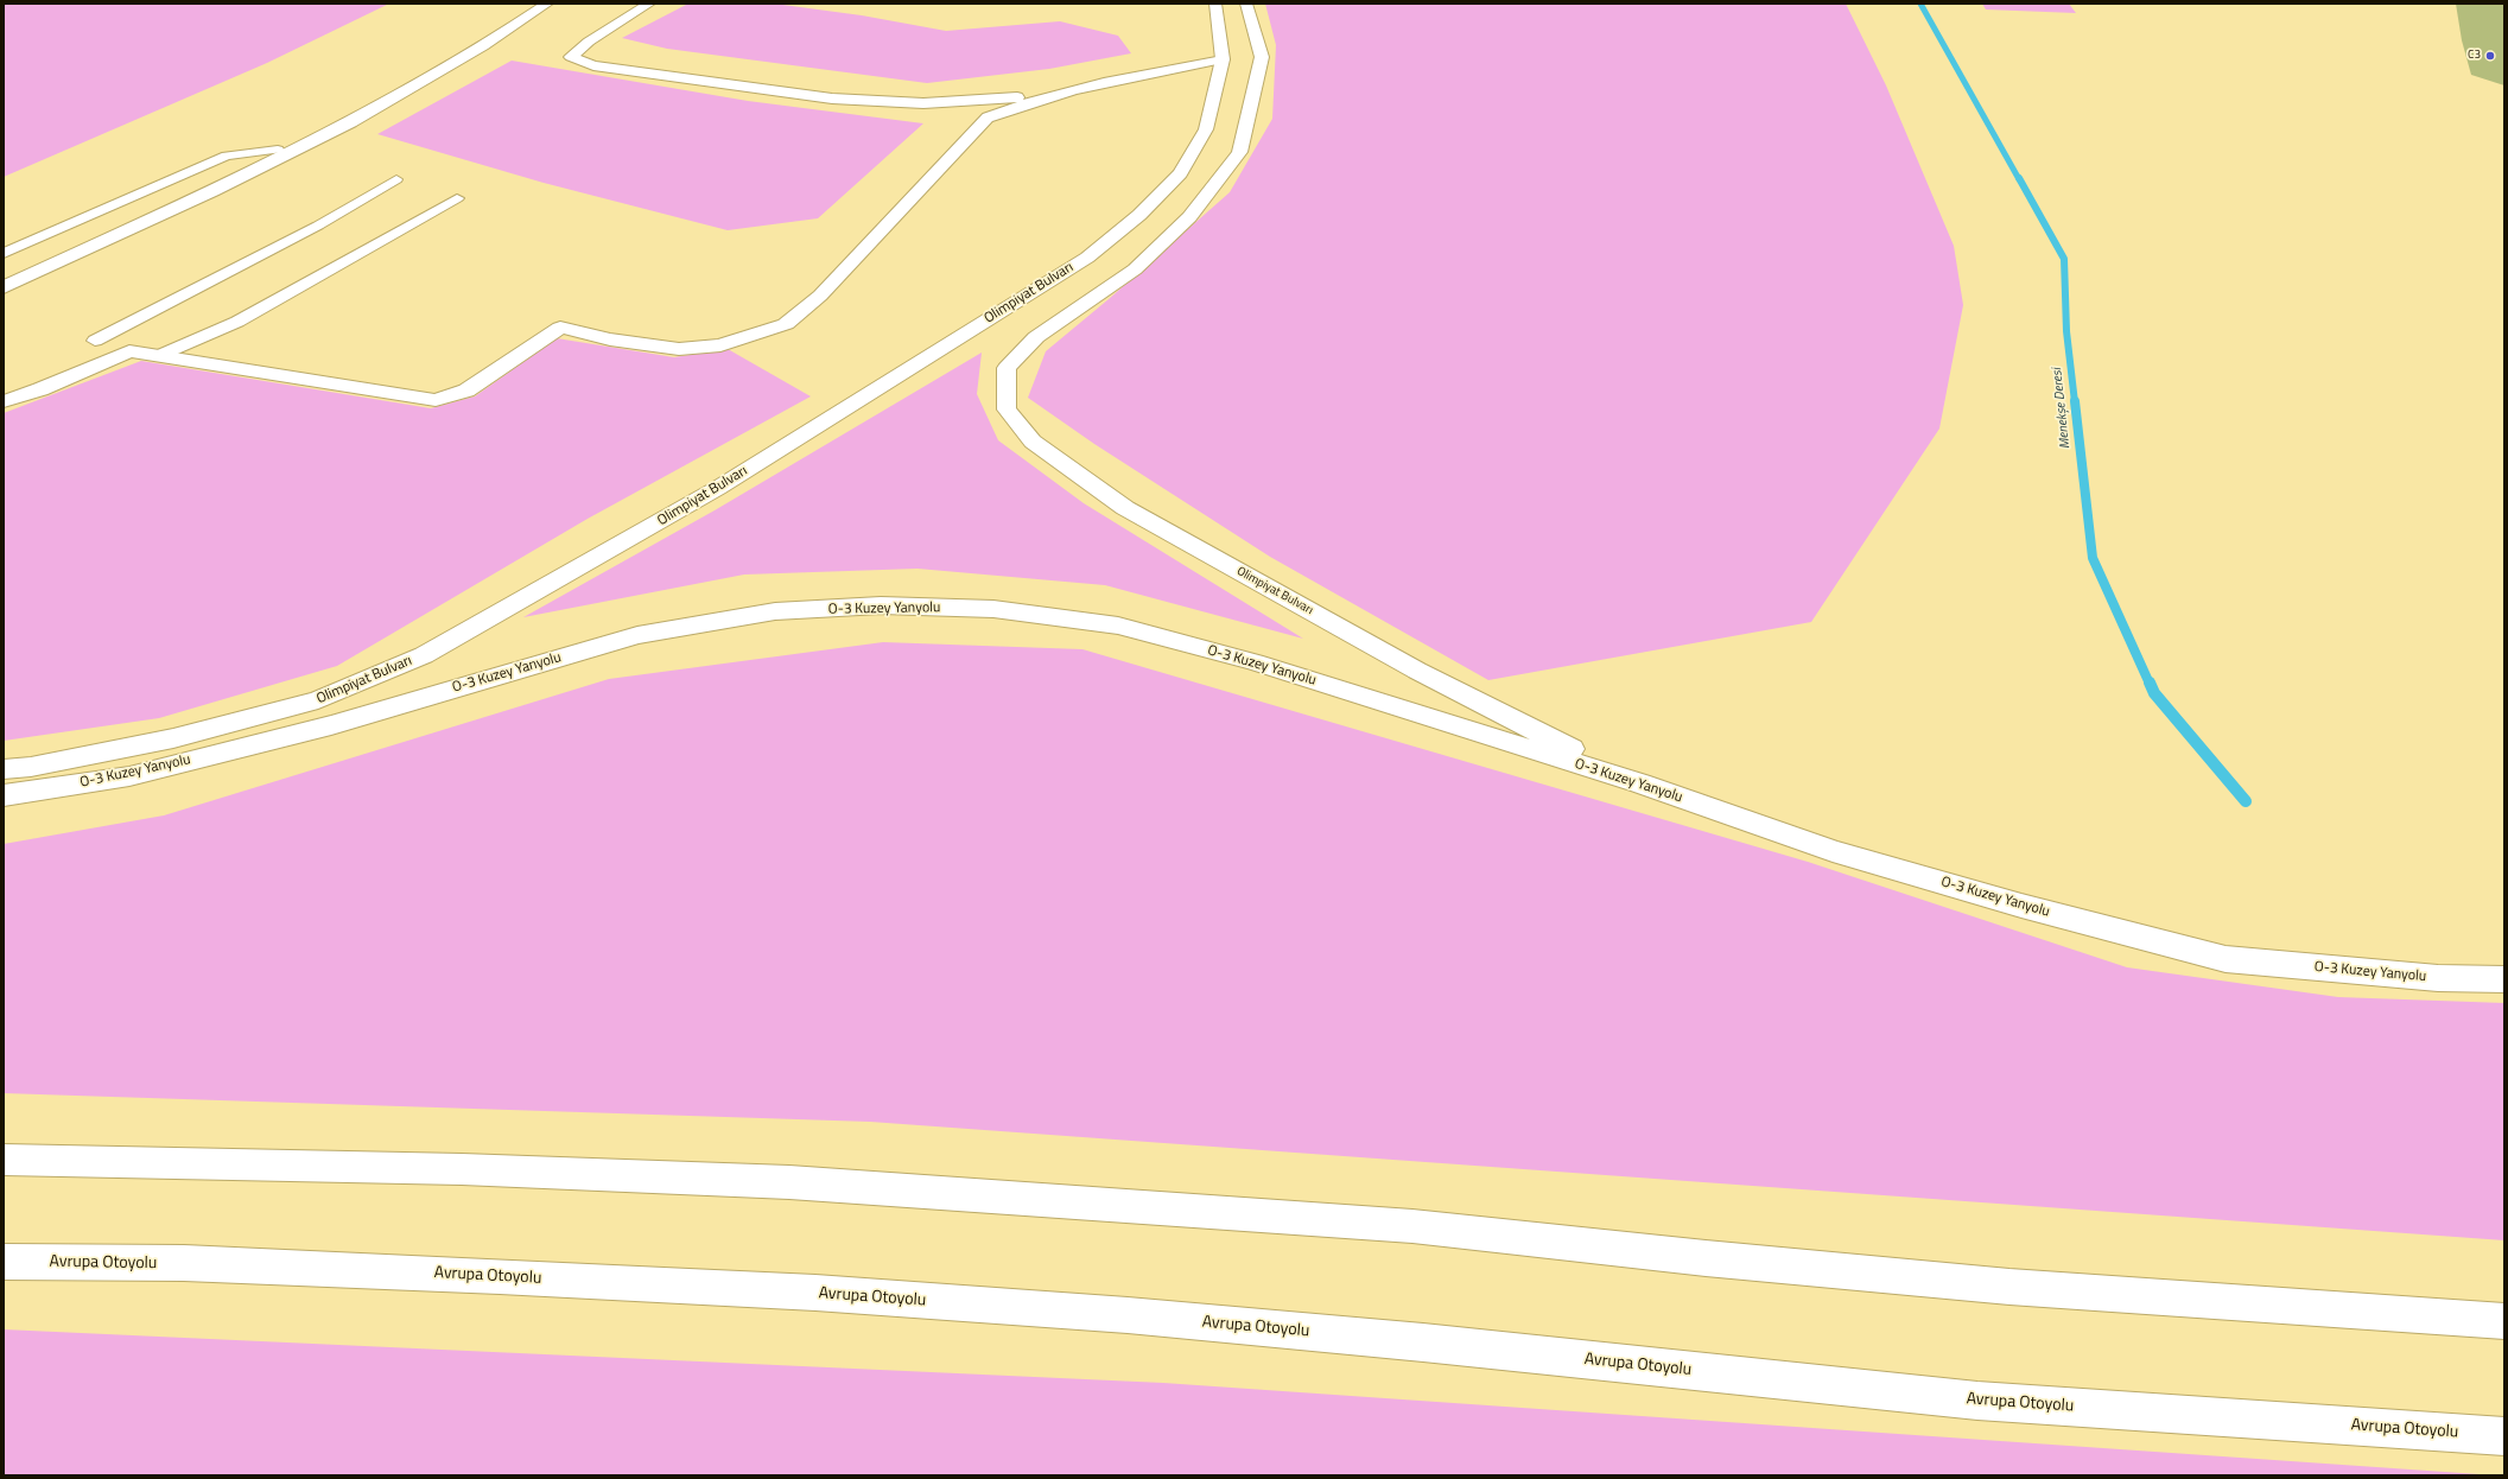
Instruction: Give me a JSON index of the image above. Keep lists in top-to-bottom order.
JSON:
{
  "streets": {
    "main road": ["Olimpiyat Bulvarı", "O-3 Kuzey Yanyolu", "Avrupa Otoyolu"]
  },
  "crossings": [
    ["Olimpiyat Bulvarı", "O-3 Kuzey Yanyolu"]
  ],
  "water": ["Menekşe Deresi"],
  "places": ["C3"]
}
